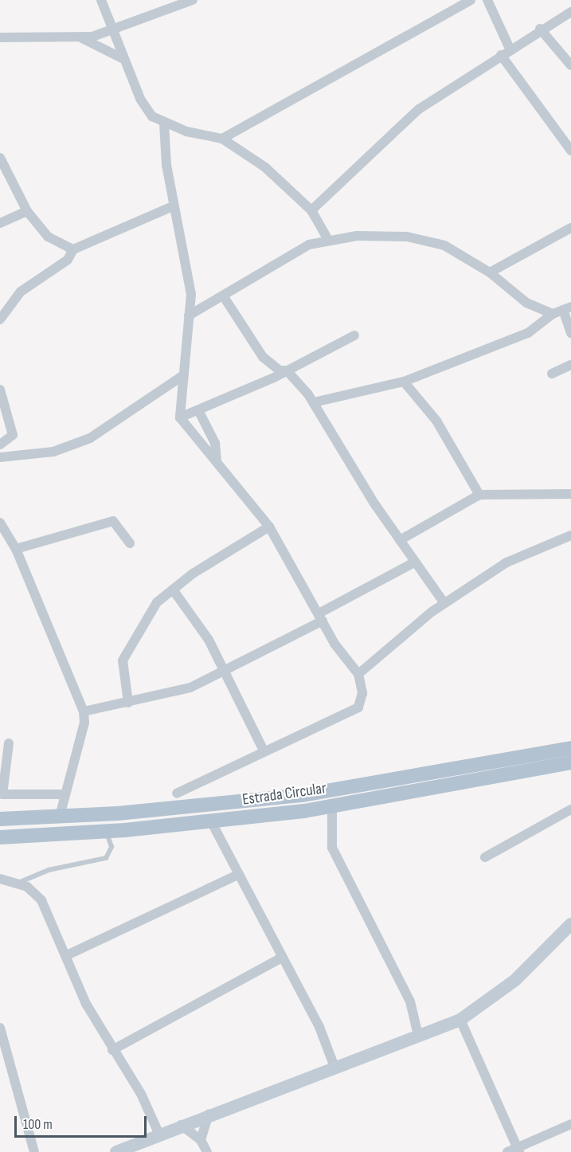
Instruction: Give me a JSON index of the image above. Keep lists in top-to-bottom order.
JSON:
{
  "streets": {
    "main road": ["Estrada Circular"]
  },
  "scale_bar": "100 m"
}
